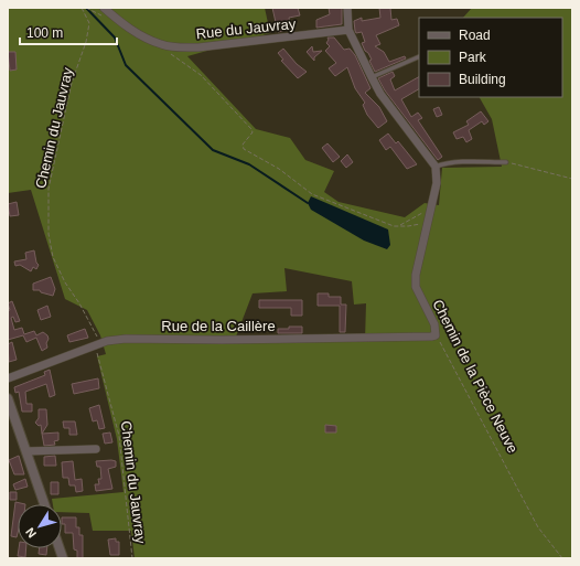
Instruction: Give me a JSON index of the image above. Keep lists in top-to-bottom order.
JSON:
{
  "streets": {
    "street": ["Rue du Jauvray", "Rue de la Caillère", "Chemin de la Pièce Neuve"],
    "path": ["Chemin du Jauvray"]
  },
  "crossings": [
    ["Chemin du Jauvray", "Rue de la Caillère"],
    ["Rue de la Caillère", "Chemin de la Pièce Neuve"]
  ],
  "legend": ["Road", "Park", "Building"],
  "scale_bar": "100 m",
  "north": "bottom left"
}
